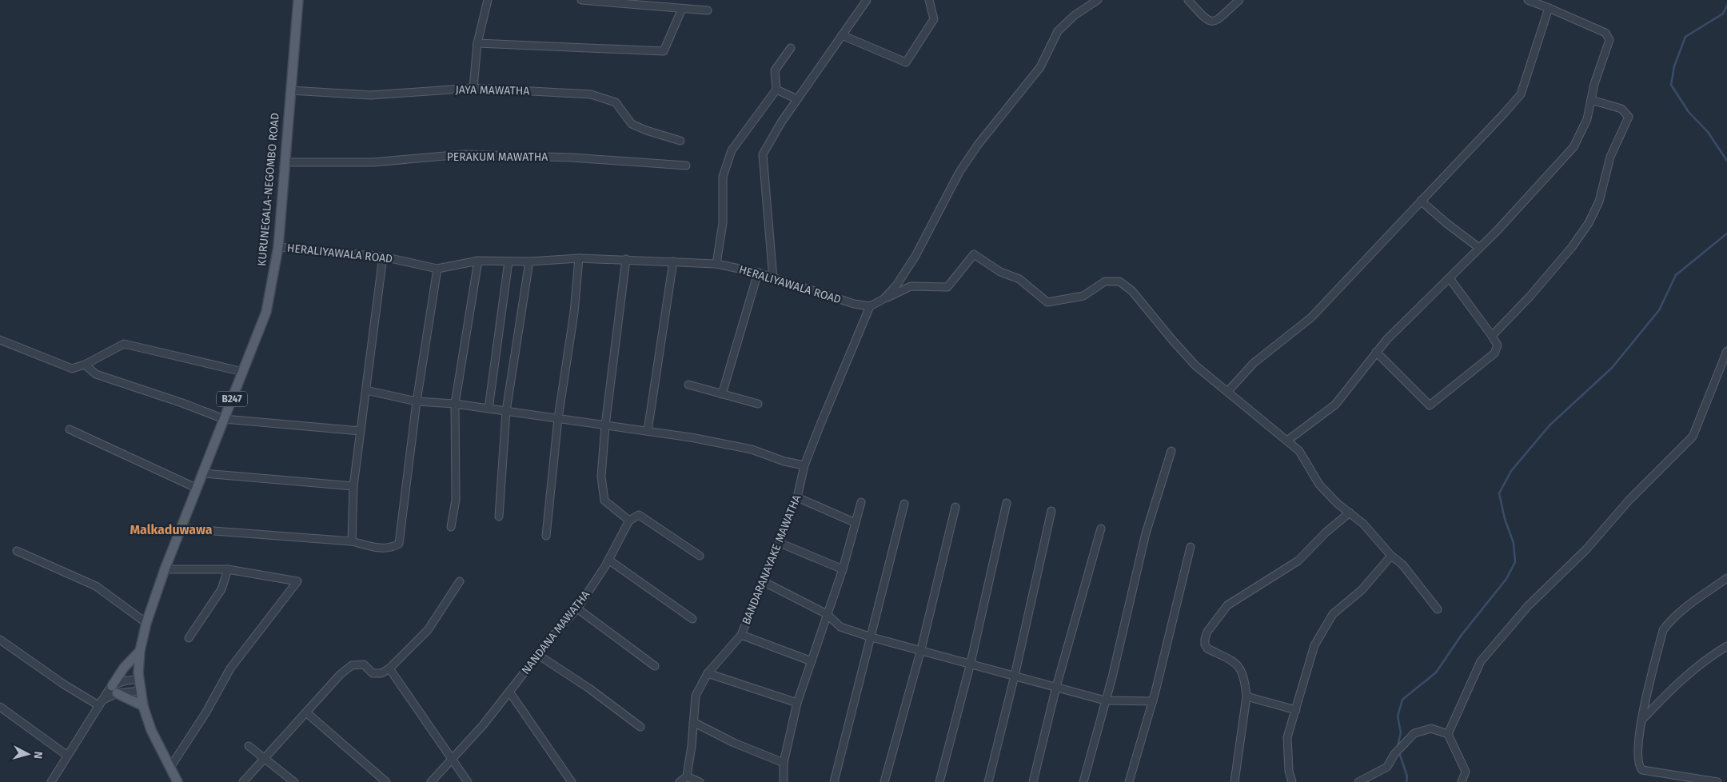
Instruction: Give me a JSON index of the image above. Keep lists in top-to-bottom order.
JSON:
{
  "streets": {
    "main road": ["KURUNEGALA-NEGOMBO ROAD", "B247"],
    "street": [
      "JAYA MAWATHA",
      "PERAKUM MAWATHA",
      "HERALIYAWALA ROAD",
      "BANDARANAYAKE MAWATHA",
      "NANDANA MAWATHA"
    ]
  },
  "crossings": [
    ["JAYA MAWATHA", "KURUNEGALA-NEGOMBO ROAD"],
    ["PERAKUM MAWATHA", "KURUNEGALA-NEGOMBO ROAD"],
    ["KURUNEGALA-NEGOMBO ROAD", "HERALIYAWALA ROAD"],
    ["HERALIYAWALA ROAD", "BANDARANAYAKE MAWATHA"]
  ],
  "districts": ["Malkaduwawa"],
  "north": "right"
}
